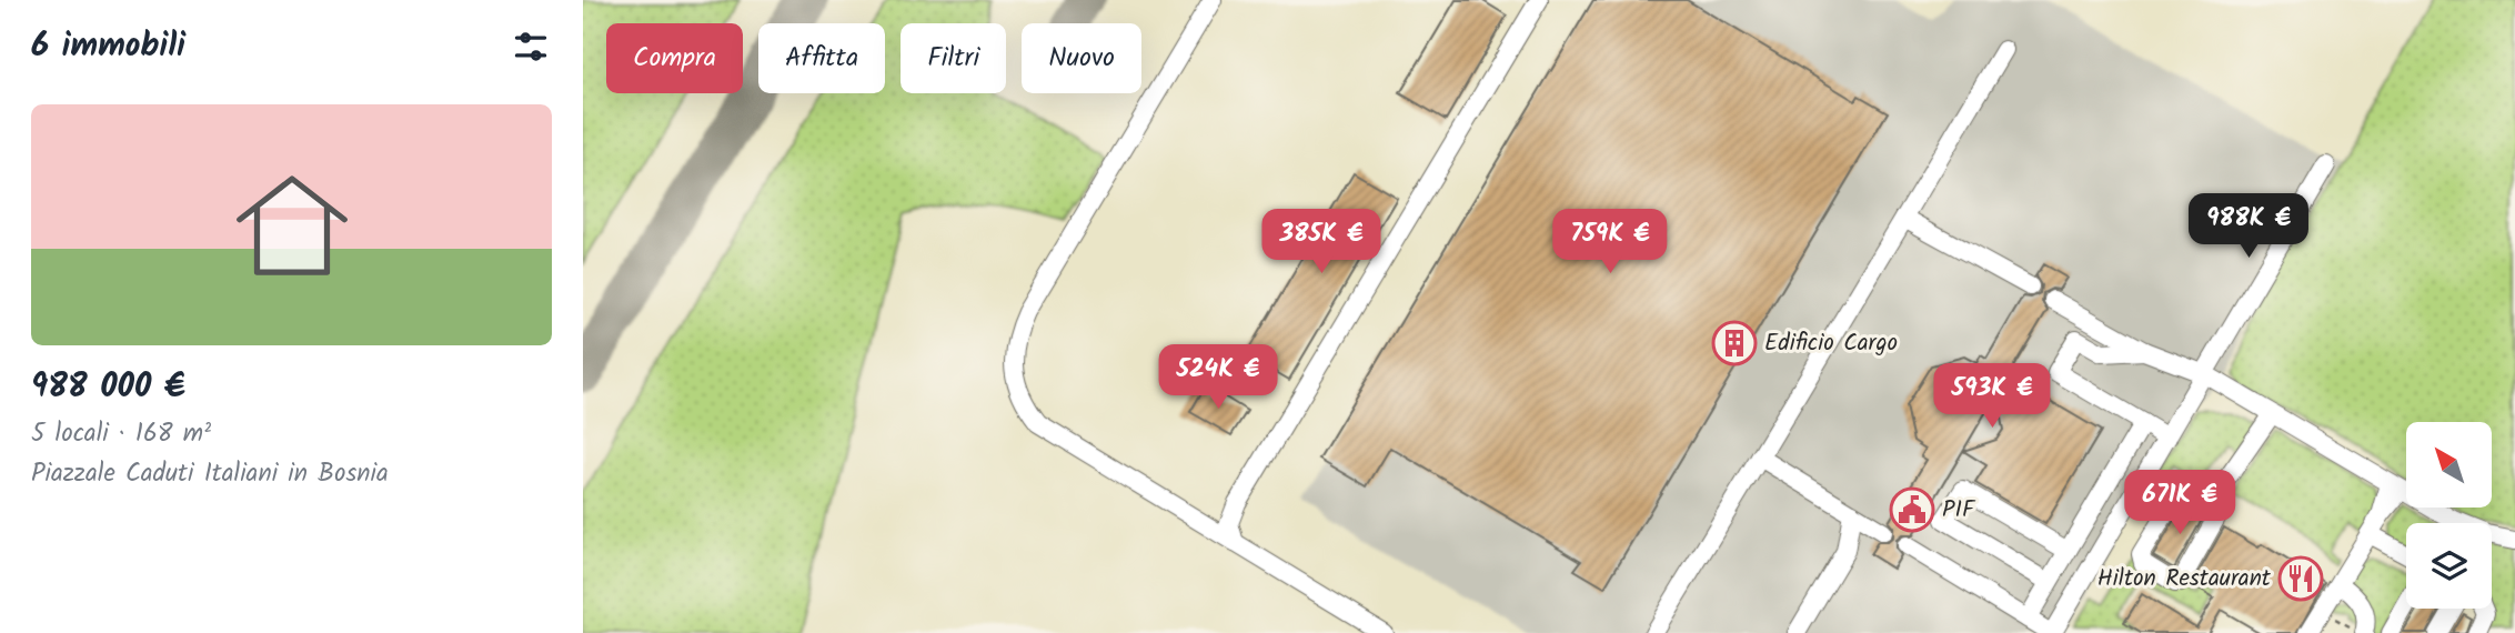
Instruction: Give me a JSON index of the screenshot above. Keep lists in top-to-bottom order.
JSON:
{
  "places": {
    "building": ["Edificio Cargo"],
    "public building": ["PIF"],
    "restaurant": ["Hilton Restaurant"]
  },
  "north": "top left",
  "page": {
    "heading": "6 immobili",
    "chip": [
      "Compra",
      "Affitta",
      "Filtri",
      "Nuovo"
    ],
    "list": [
      {
        "name": "988 000 €",
        "note": "5 locali · 168 m² · Piazzale Caduti Italiani in Bosnia"
      }
    ],
    "price": [
      "988K €",
      "385K €",
      "759K €",
      "524K €",
      "593K €",
      "671K €"
    ]
  }
}
